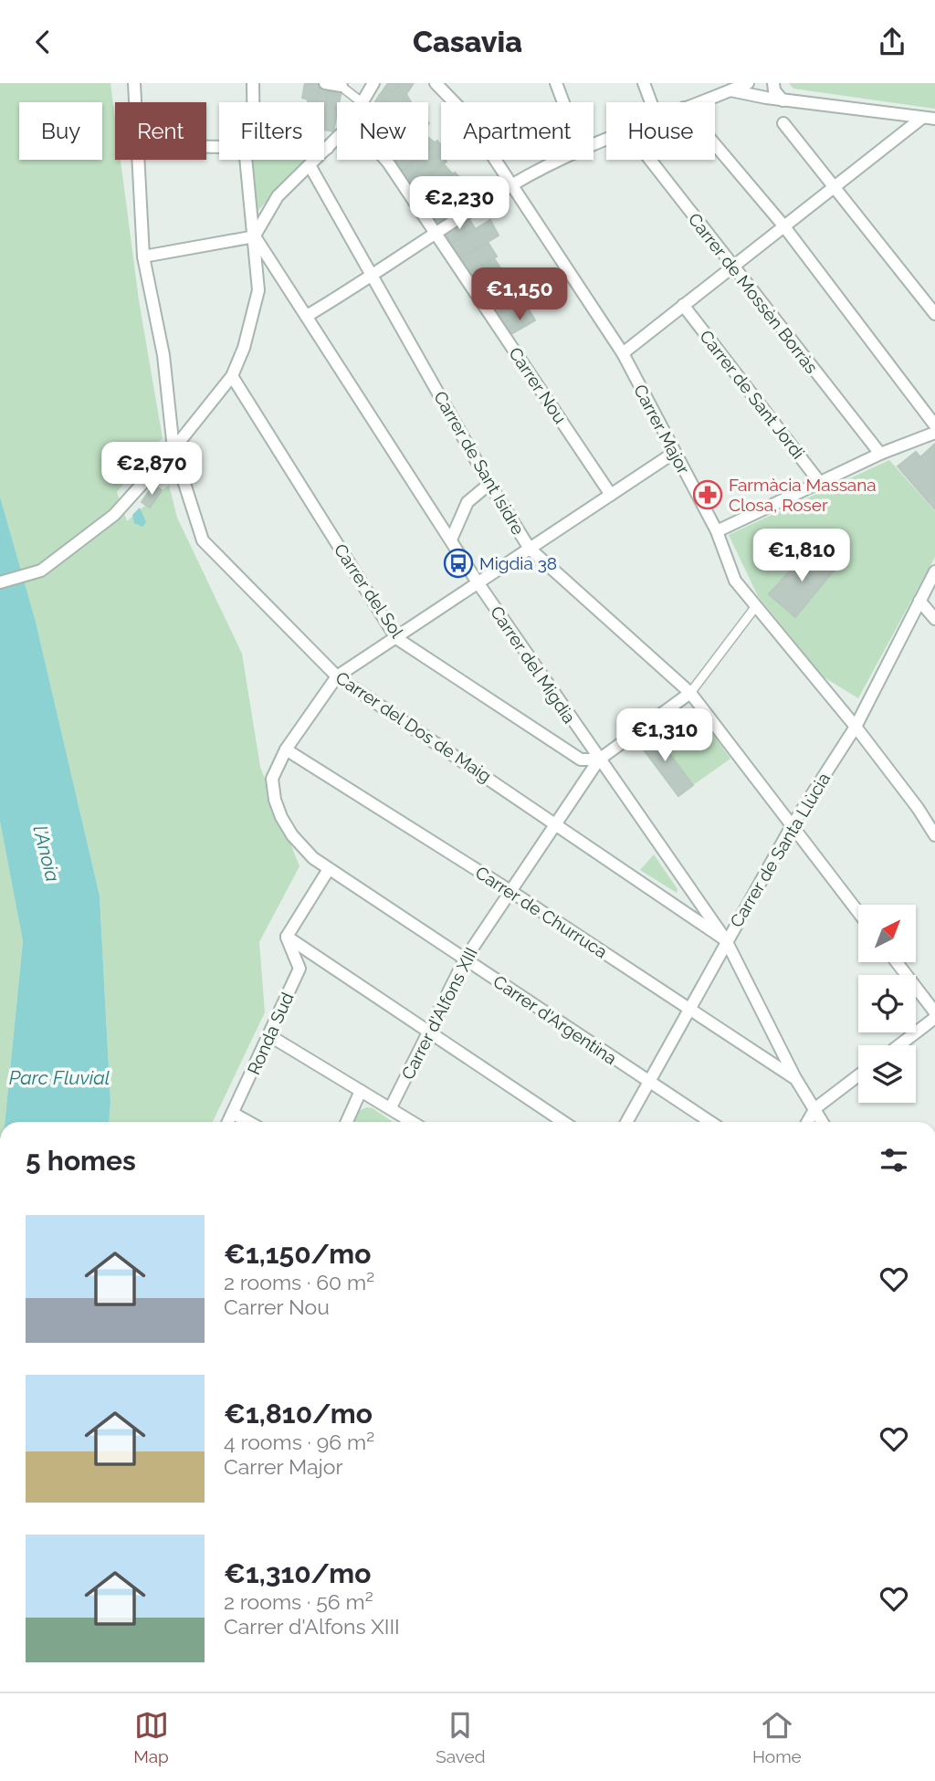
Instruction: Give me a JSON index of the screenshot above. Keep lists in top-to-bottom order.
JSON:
{
  "streets": {
    "street": [
      "Carrer de Mossèn Borràs",
      "Carrer Nou",
      "Carrer de Sant Jordi",
      "Carrer Major",
      "Carrer de Sant Isidre",
      "Carrer del Sol",
      "Carrer del Migdia",
      "Carrer del Dos de Maig",
      "Carrer de Santa Llùcia",
      "Carrer de Churruca",
      "Carrer d'Alfons XIII",
      "Carrer d'Argentina",
      "Ronda Sud"
    ]
  },
  "crossings": [
    ["Carrer Major", "Carrer de Santa Llùcia"],
    ["Carrer de Sant Isidre", "Carrer de Santa Llùcia"],
    ["Carrer de Sant Isidre", "Carrer d'Alfons XIII"],
    ["Carrer del Sol", "Carrer del Migdia"],
    ["Carrer del Sol", "Carrer d'Alfons XIII"],
    ["Carrer del Migdia", "Carrer del Dos de Maig"],
    ["Carrer del Migdia", "Carrer de Santa Llùcia"],
    ["Carrer del Migdia", "Carrer de Churruca"],
    ["Carrer del Migdia", "Carrer d'Alfons XIII"],
    ["Carrer del Dos de Maig", "Carrer de Santa Llùcia"],
    ["Carrer del Dos de Maig", "Carrer d'Alfons XIII"],
    ["Carrer del Dos de Maig", "Carrer d'Argentina"],
    ["Carrer de Santa Llùcia", "Carrer de Churruca"],
    ["Carrer de Santa Llùcia", "Carrer d'Argentina"],
    ["Carrer de Churruca", "Carrer d'Alfons XIII"],
    ["Carrer de Churruca", "Carrer d'Argentina"],
    ["Carrer d'Alfons XIII", "Carrer d'Argentina"]
  ],
  "water": ["l'Anoia", "Parc Fluvial"],
  "places": {
    "pharmacy": ["Farmàcia Massana Closa, Roser"],
    "bus stop": ["Migdia 38"]
  },
  "north": "top right",
  "page": {
    "header": "Casavia",
    "chip": [
      "Buy",
      "Rent",
      "Filters",
      "New",
      "Apartment",
      "House"
    ],
    "price": [
      "€2,230",
      "€1,150",
      "€2,870",
      "€1,810",
      "€1,310"
    ],
    "heading": "5 homes",
    "list": [
      {
        "name": "€1,150/mo",
        "note": "2 rooms · 60 m² · Carrer Nou"
      },
      {
        "name": "€1,810/mo",
        "note": "4 rooms · 96 m² · Carrer Major"
      },
      {
        "name": "€1,310/mo",
        "note": "2 rooms · 56 m² · Carrer d'Alfons XIII"
      }
    ],
    "tabs": ["Map", "Saved", "Home"]
  }
}
